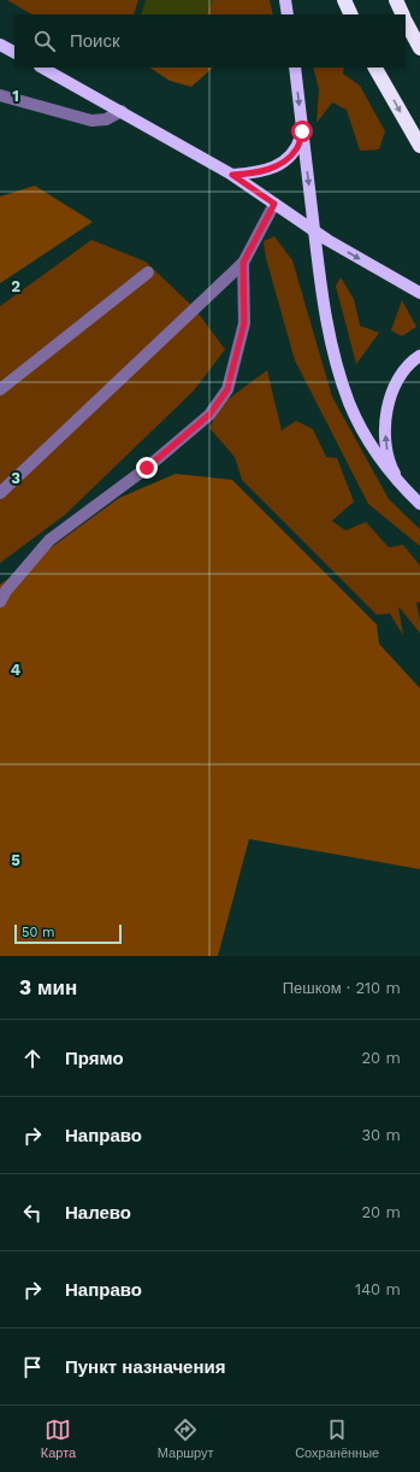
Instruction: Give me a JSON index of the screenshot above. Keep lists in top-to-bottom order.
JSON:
{
  "scale_bar": "50 m",
  "page": {
    "search": "Поиск",
    "scale": "50 m",
    "heading": ["3 мин", "Пешком · 210 m"],
    "list": [
      ["Прямо", "20 m"],
      ["Направо", "30 m"],
      ["Налево", "20 m"],
      ["Направо", "140 m"],
      "Пункт назначения"
    ],
    "nav": ["Карта", "Маршрут", "Сохранённые"]
  },
  "grid": {
    "rows": [
      "1",
      "2",
      "3",
      "4",
      "5"
    ]
  }
}
